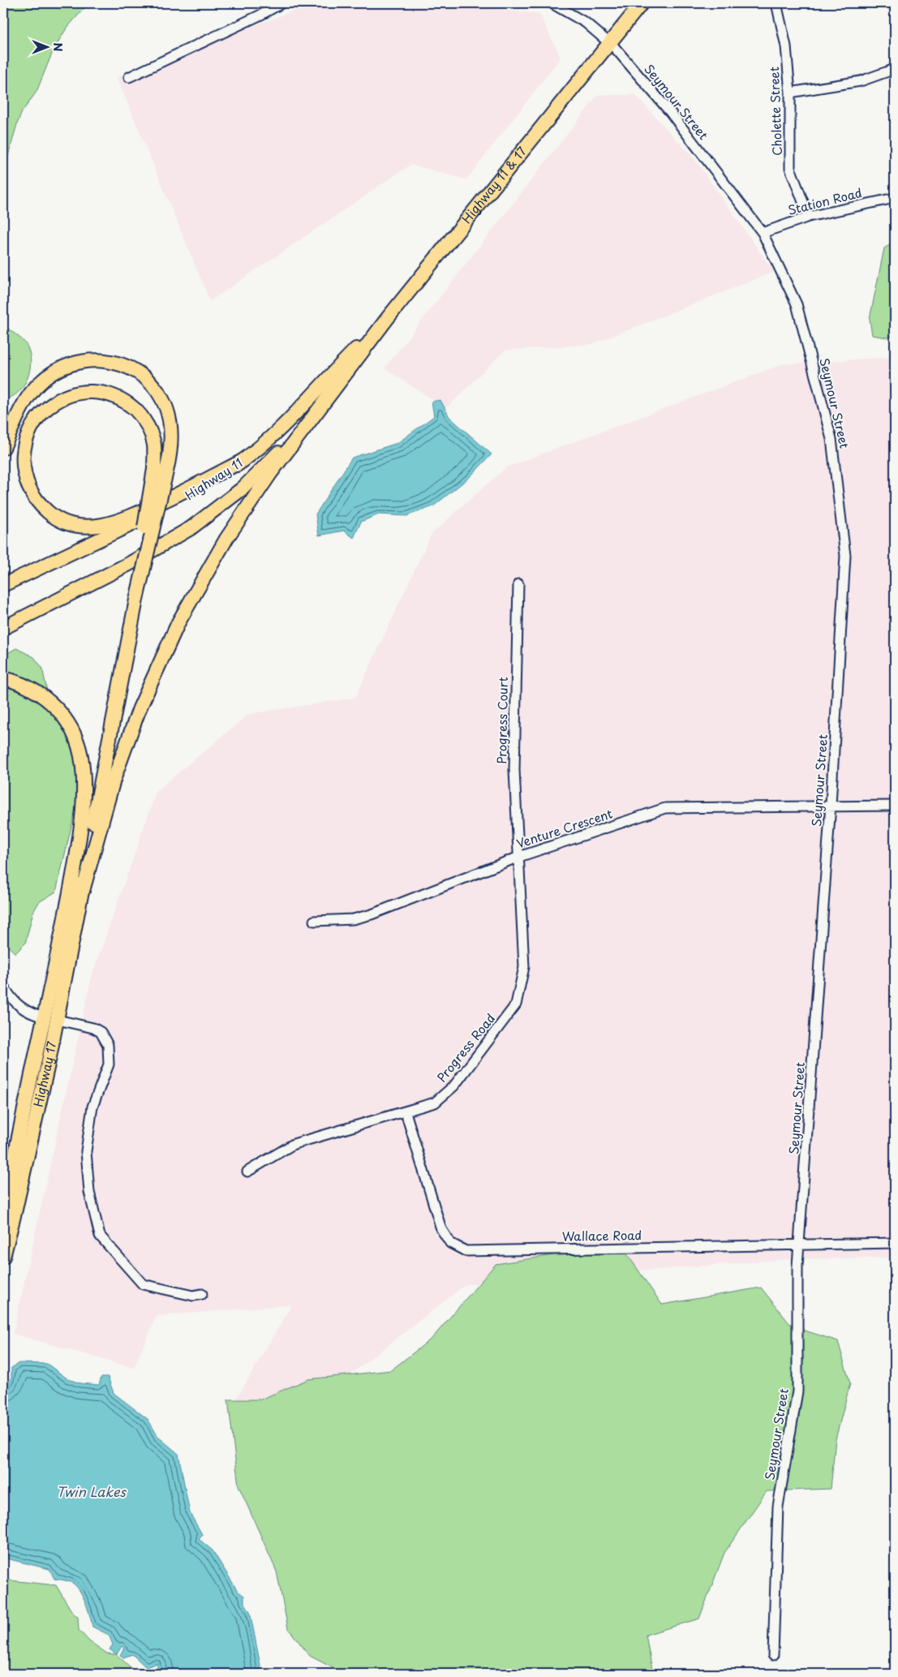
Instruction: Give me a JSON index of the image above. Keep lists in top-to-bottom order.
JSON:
{
  "streets": {
    "highway": ["Highway 11 & 17", "Highway 11", "Highway 17"],
    "street": [
      "Seymour Street",
      "Cholette Street",
      "Station Road",
      "Progress Court",
      "Venture Crescent",
      "Progress Road",
      "Wallace Road"
    ]
  },
  "crossings": [
    ["Seymour Street", "Highway 11 & 17"],
    ["Seymour Street", "Station Road"],
    ["Seymour Street", "Venture Crescent"],
    ["Seymour Street", "Wallace Road"],
    ["Cholette Street", "Station Road"],
    ["Highway 11 & 17", "Highway 11"],
    ["Progress Court", "Venture Crescent"],
    ["Progress Court", "Progress Road"],
    ["Venture Crescent", "Progress Road"],
    ["Progress Road", "Wallace Road"]
  ],
  "water": ["Twin Lakes"],
  "north": "right"
}
